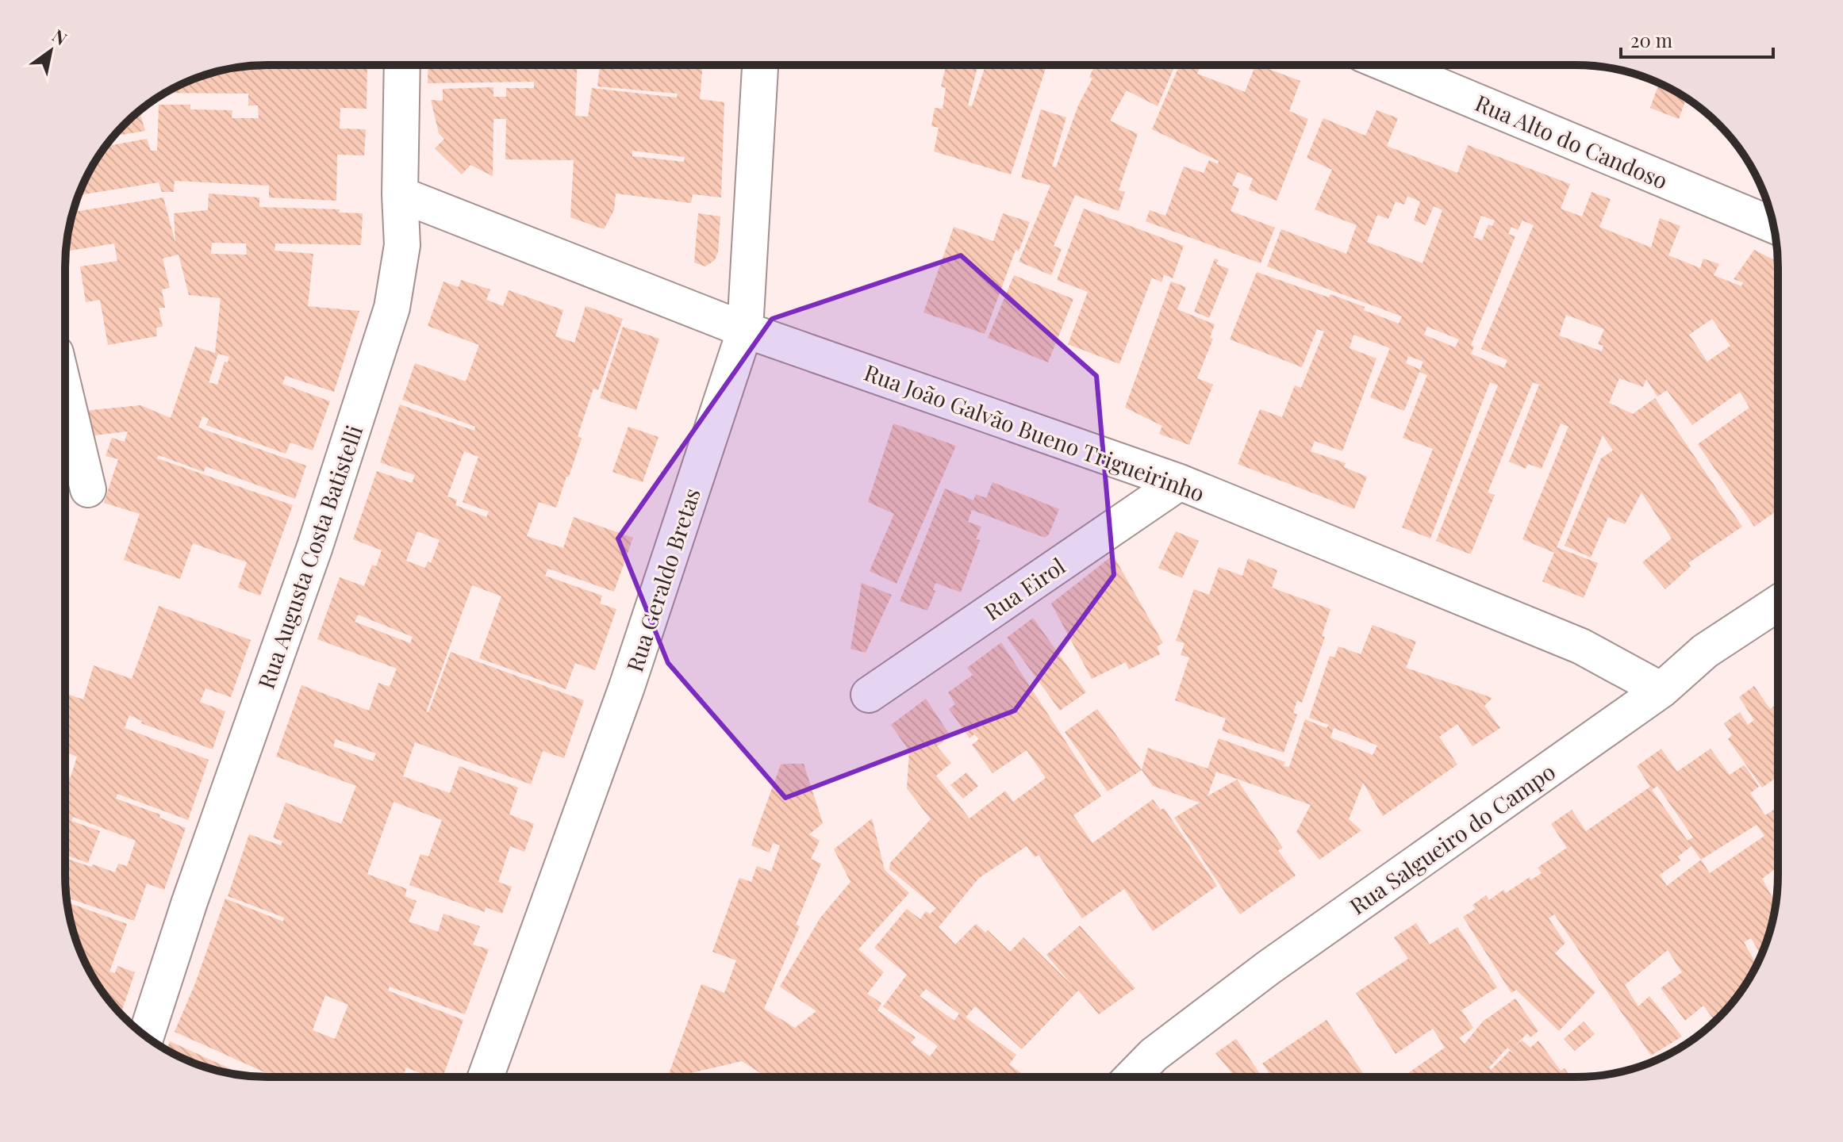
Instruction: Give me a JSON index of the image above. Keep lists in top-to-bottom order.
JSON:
{
  "streets": {
    "street": [
      "Rua Alto do Candoso",
      "Rua João Galvão Bueno Trigueirinho",
      "Rua Augusta Costa Batistelli",
      "Rua Geraldo Bretas",
      "Rua Eirol",
      "Rua Salgueiro do Campo"
    ]
  },
  "crossings": [
    ["Rua João Galvão Bueno Trigueirinho", "Rua Augusta Costa Batistelli"],
    ["Rua João Galvão Bueno Trigueirinho", "Rua Geraldo Bretas"],
    ["Rua João Galvão Bueno Trigueirinho", "Rua Eirol"],
    ["Rua João Galvão Bueno Trigueirinho", "Rua Salgueiro do Campo"]
  ],
  "scale_bar": "20 m",
  "north": "top right"
}
